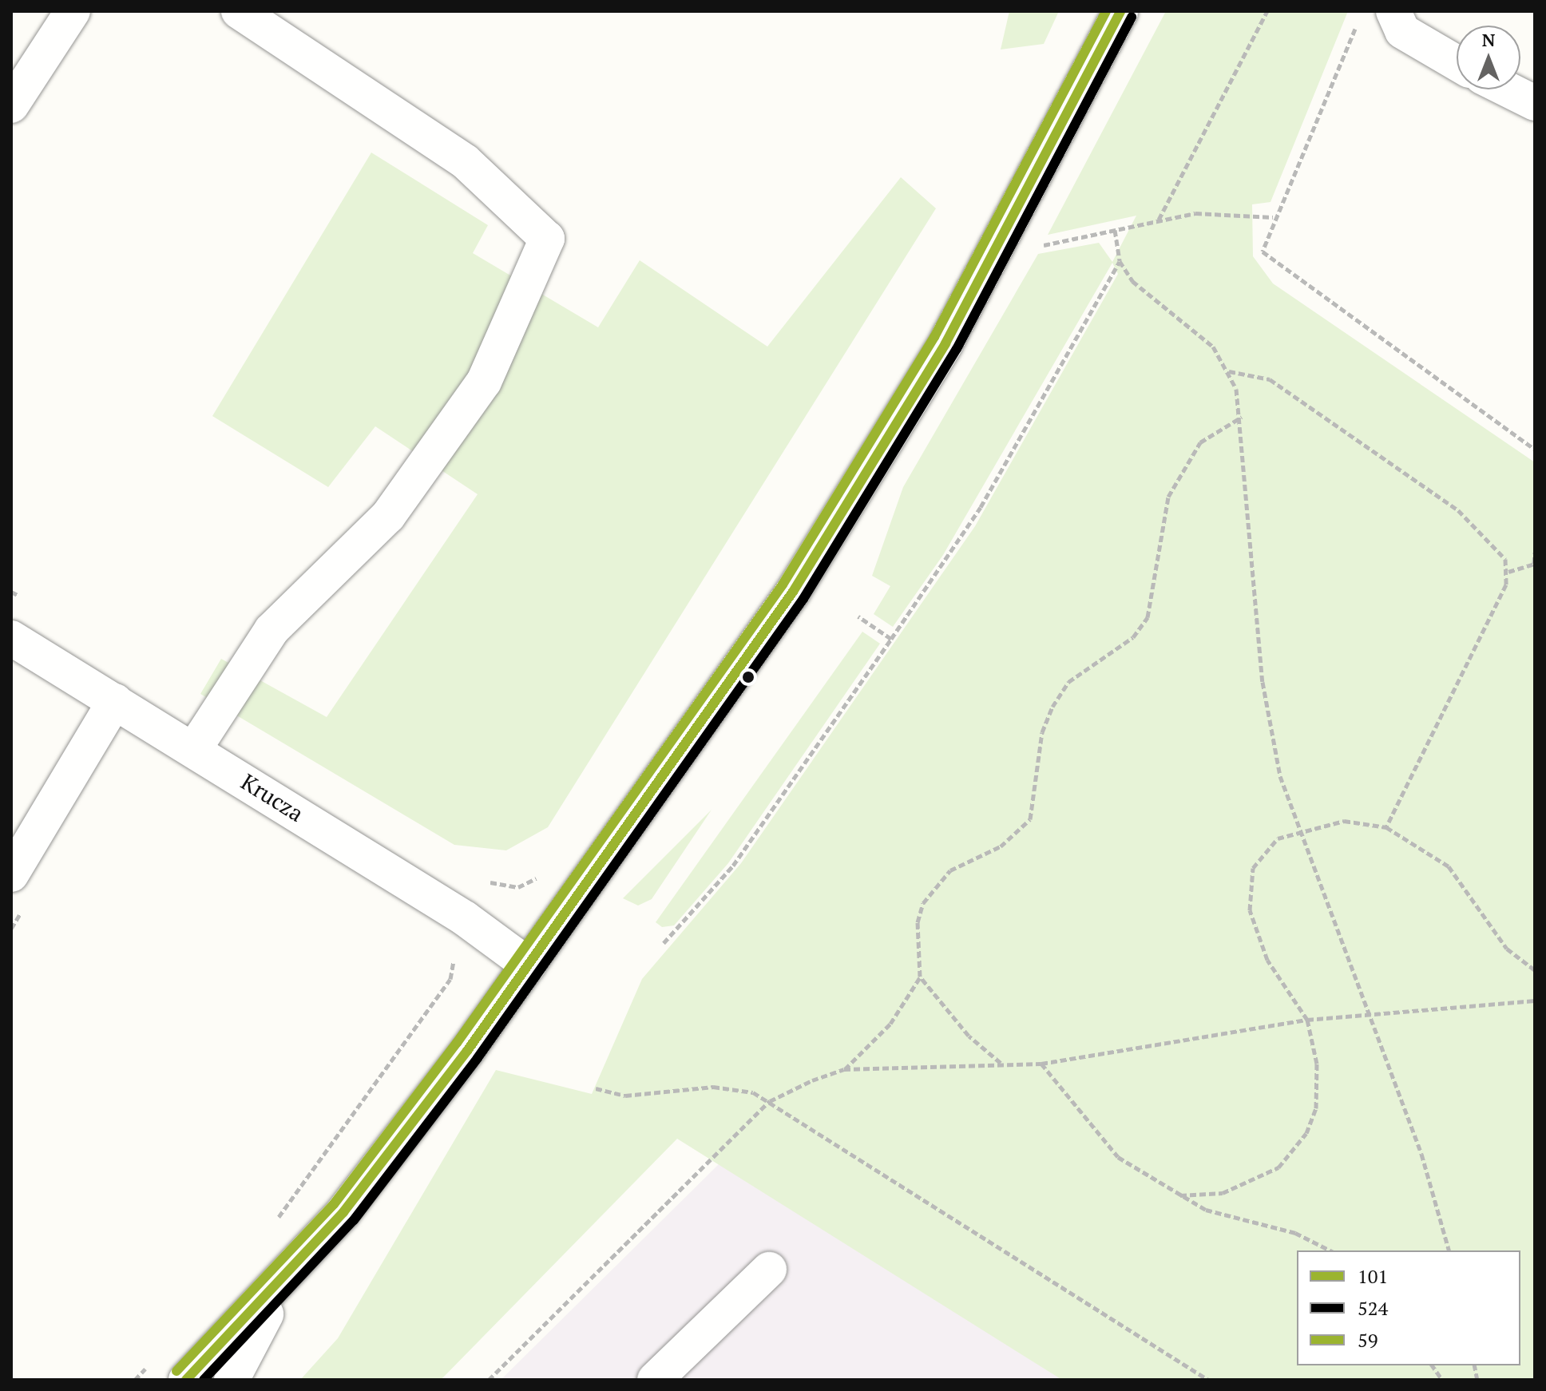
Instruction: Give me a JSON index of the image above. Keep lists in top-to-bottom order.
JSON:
{
  "streets": {
    "street": ["Krucza"]
  },
  "lines": ["transit line 101", "transit line 59", "transit line 524"],
  "legend": ["101", "524", "59"],
  "north": "top"
}
